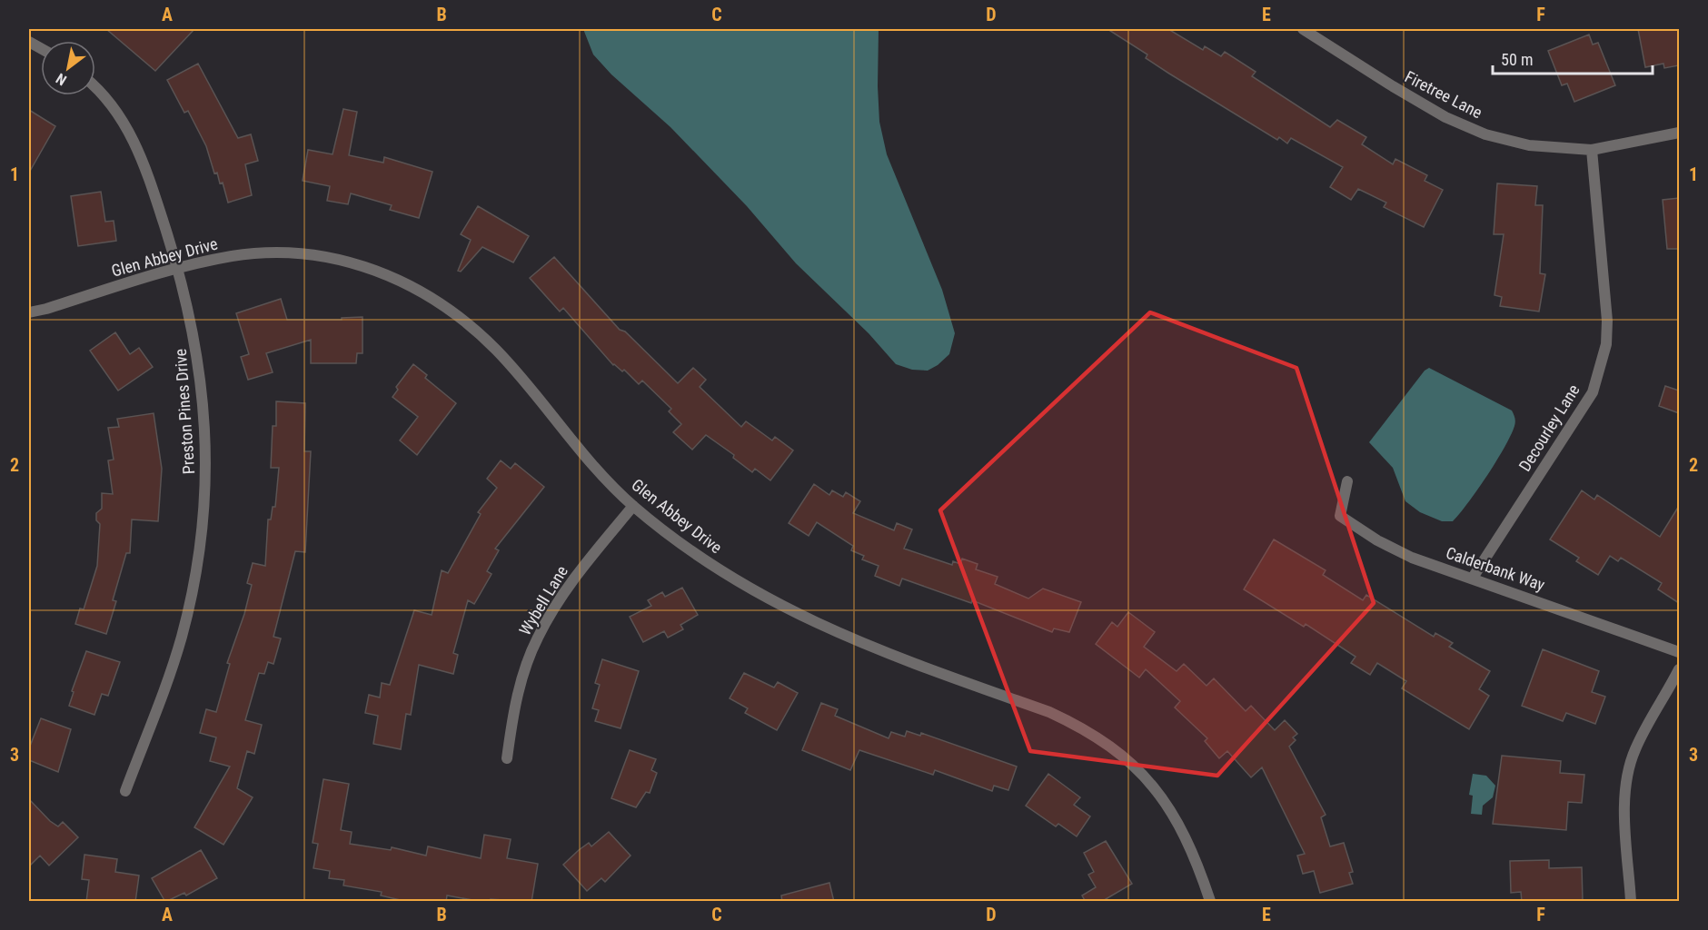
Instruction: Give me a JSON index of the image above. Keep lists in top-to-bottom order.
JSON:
{
  "streets": {
    "street": [
      "Firetree Lane",
      "Glen Abbey Drive",
      "Preston Pines Drive",
      "Decourley Lane",
      "Calderbank Way",
      "Wybell Lane"
    ]
  },
  "crossings": [
    ["Firetree Lane", "Decourley Lane"],
    ["Glen Abbey Drive", "Preston Pines Drive"],
    ["Glen Abbey Drive", "Wybell Lane"],
    ["Decourley Lane", "Calderbank Way"]
  ],
  "scale_bar": "50 m",
  "north": "bottom left",
  "grid": {
    "columns": [
      "A",
      "B",
      "C",
      "D",
      "E",
      "F"
    ],
    "rows": ["1", "2", "3"]
  }
}
